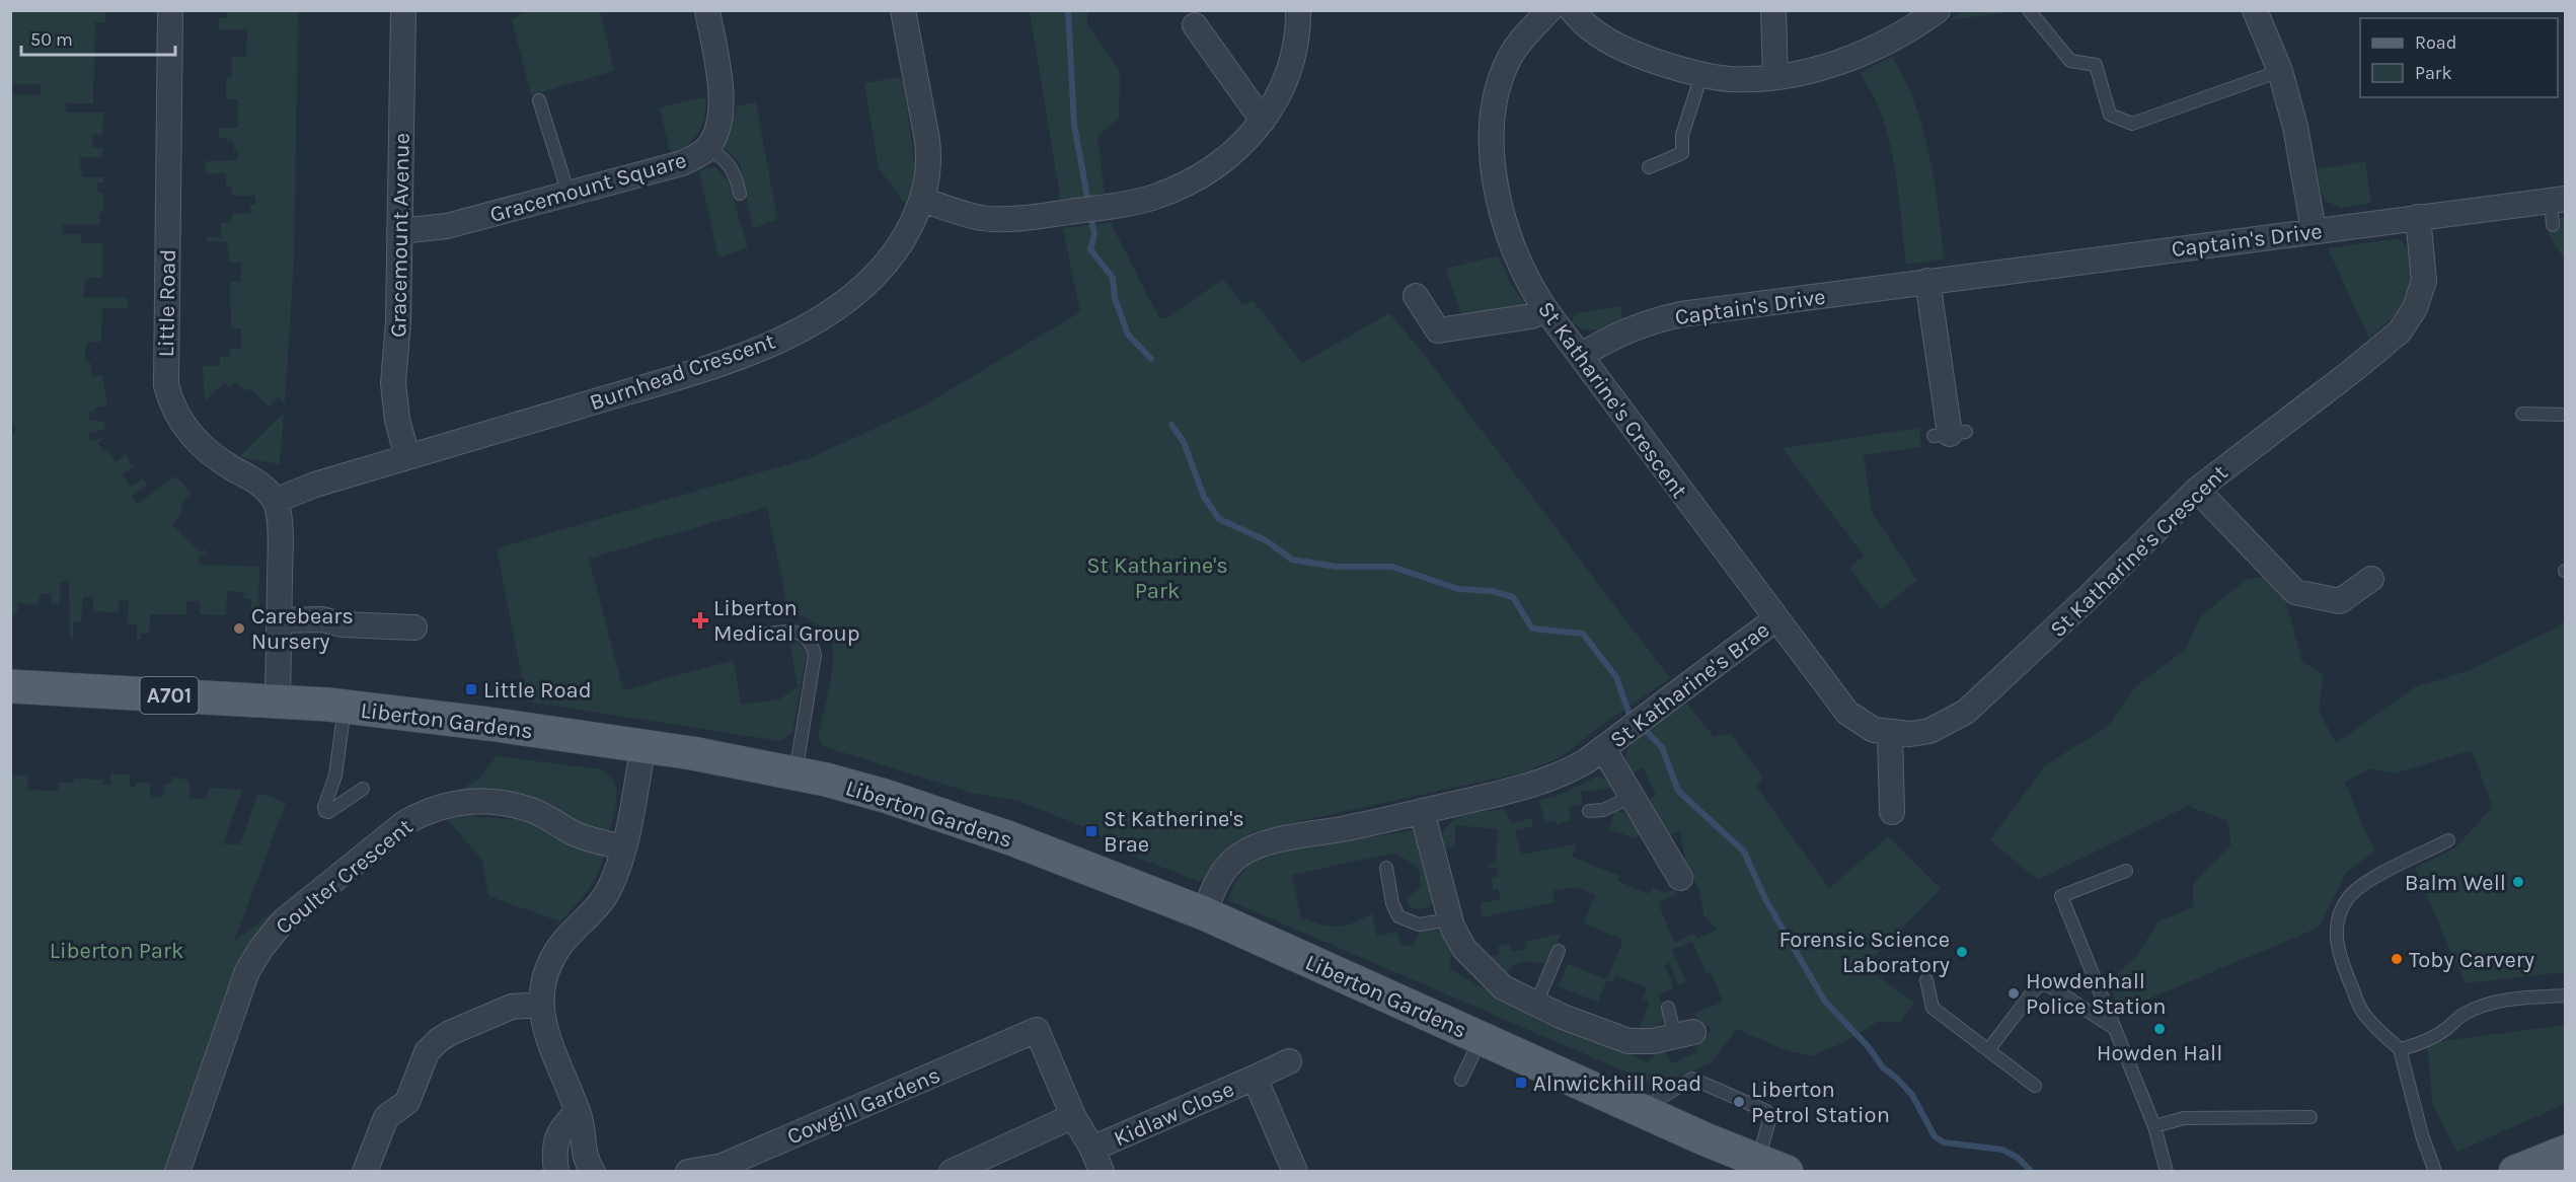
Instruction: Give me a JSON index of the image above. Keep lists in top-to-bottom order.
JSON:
{
  "streets": {
    "main road": ["A701", "Liberton Gardens"],
    "street": [
      "Gracemount Square",
      "Gracemount Avenue",
      "Captain's Drive",
      "Little Road",
      "Burnhead Crescent",
      "St Katharine's Crescent",
      "St Katharine's Brae",
      "Coulter Crescent",
      "Cowgill Gardens",
      "Kidlaw Close"
    ]
  },
  "crossings": [
    ["Gracemount Square", "Gracemount Avenue"],
    ["Gracemount Avenue", "Burnhead Crescent"],
    ["Captain's Drive", "St Katharine's Crescent"],
    ["Little Road", "Burnhead Crescent"],
    ["St Katharine's Crescent", "St Katharine's Brae"],
    ["St Katharine's Brae", "Liberton Gardens"]
  ],
  "parks": ["St Katharine's Park", "Liberton Park"],
  "places": {
    "health": ["Liberton Medical Group"],
    "other": [
      "Carebears Nursery",
      "Balm Well",
      "Forensic Science Laboratory",
      "Toby Carvery",
      "Howdenhall Police Station",
      "Howden Hall",
      "Liberton Petrol Station"
    ],
    "transit": ["Little Road", "St Katherine's Brae", "Alnwickhill Road"]
  },
  "legend": ["Road", "Park"],
  "scale_bar": "50 m"
}
